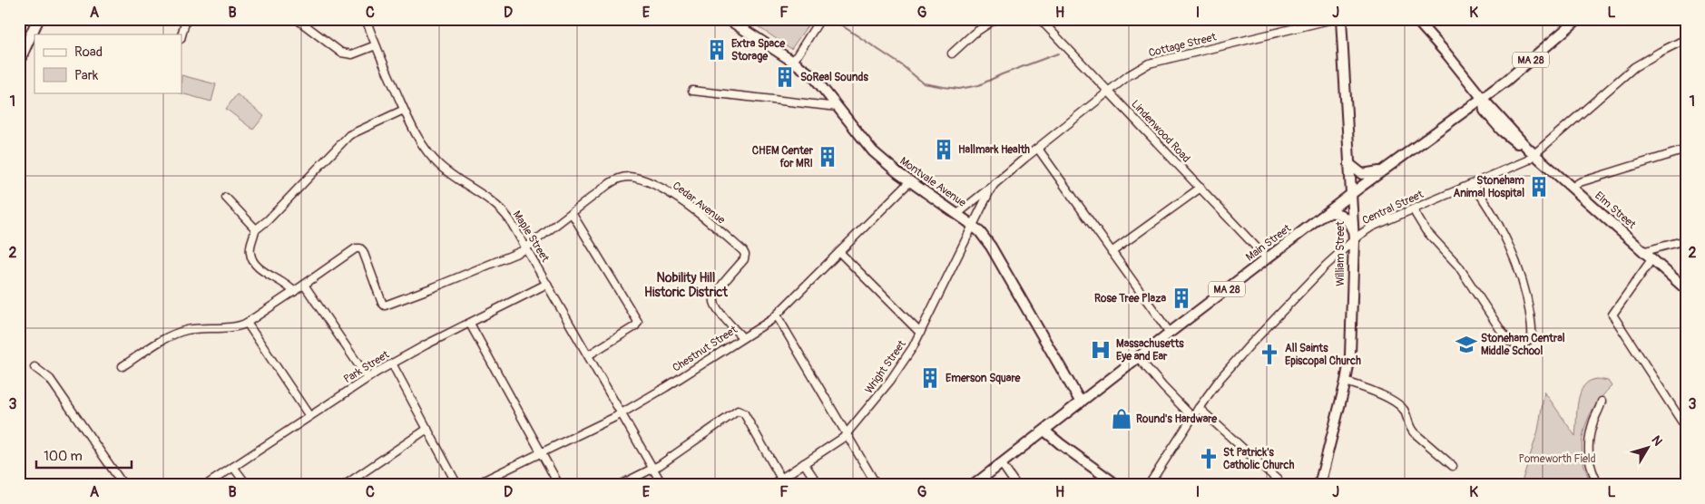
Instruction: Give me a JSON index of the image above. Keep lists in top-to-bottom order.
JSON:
{
  "streets": {
    "main road": [
      "MA 28",
      "Montvale Avenue",
      "Elm Street",
      "Main Street",
      "William Street"
    ],
    "street": [
      "Cottage Street",
      "Lindenwood Road",
      "Cedar Avenue",
      "Central Street",
      "Maple Street",
      "Chestnut Street",
      "Park Street",
      "Wright Street"
    ]
  },
  "crossings": [
    ["Cottage Street", "Lindenwood Road"],
    ["Cottage Street", "Montvale Avenue"],
    ["Cottage Street", "Wright Street"],
    ["Lindenwood Road", "Main Street"],
    ["Montvale Avenue", "Main Street"],
    ["Montvale Avenue", "Chestnut Street"],
    ["Montvale Avenue", "Wright Street"],
    ["Cedar Avenue", "Maple Street"],
    ["Cedar Avenue", "Chestnut Street"],
    ["Central Street", "Elm Street"],
    ["Central Street", "William Street"],
    ["Elm Street", "Main Street"],
    ["Maple Street", "Chestnut Street"],
    ["Maple Street", "Park Street"],
    ["Main Street", "William Street"]
  ],
  "districts": ["Nobility Hill Historic District"],
  "parks": ["Pomeworth Field"],
  "places": {
    "building": [
      "Extra Space Storage",
      "SoReal Sounds",
      "Hallmark Health",
      "CHEM Center for MRI",
      "Stoneham Animal Hospital",
      "Rose Tree Plaza",
      "Emerson Square"
    ],
    "school or university": ["Stoneham Central Middle School"],
    "hospital": ["Massachusetts Eye and Ear"],
    "church": ["All Saints Episcopal Church", "St Patrick's Catholic Church"],
    "shop": ["Round's Hardware"]
  },
  "legend": ["Road", "Park"],
  "scale_bar": "100 m",
  "north": "top right",
  "grid": {
    "columns": [
      "A",
      "B",
      "C",
      "D",
      "E",
      "F",
      "G",
      "H",
      "I",
      "J",
      "K",
      "L"
    ],
    "rows": ["1", "2", "3"]
  }
}
